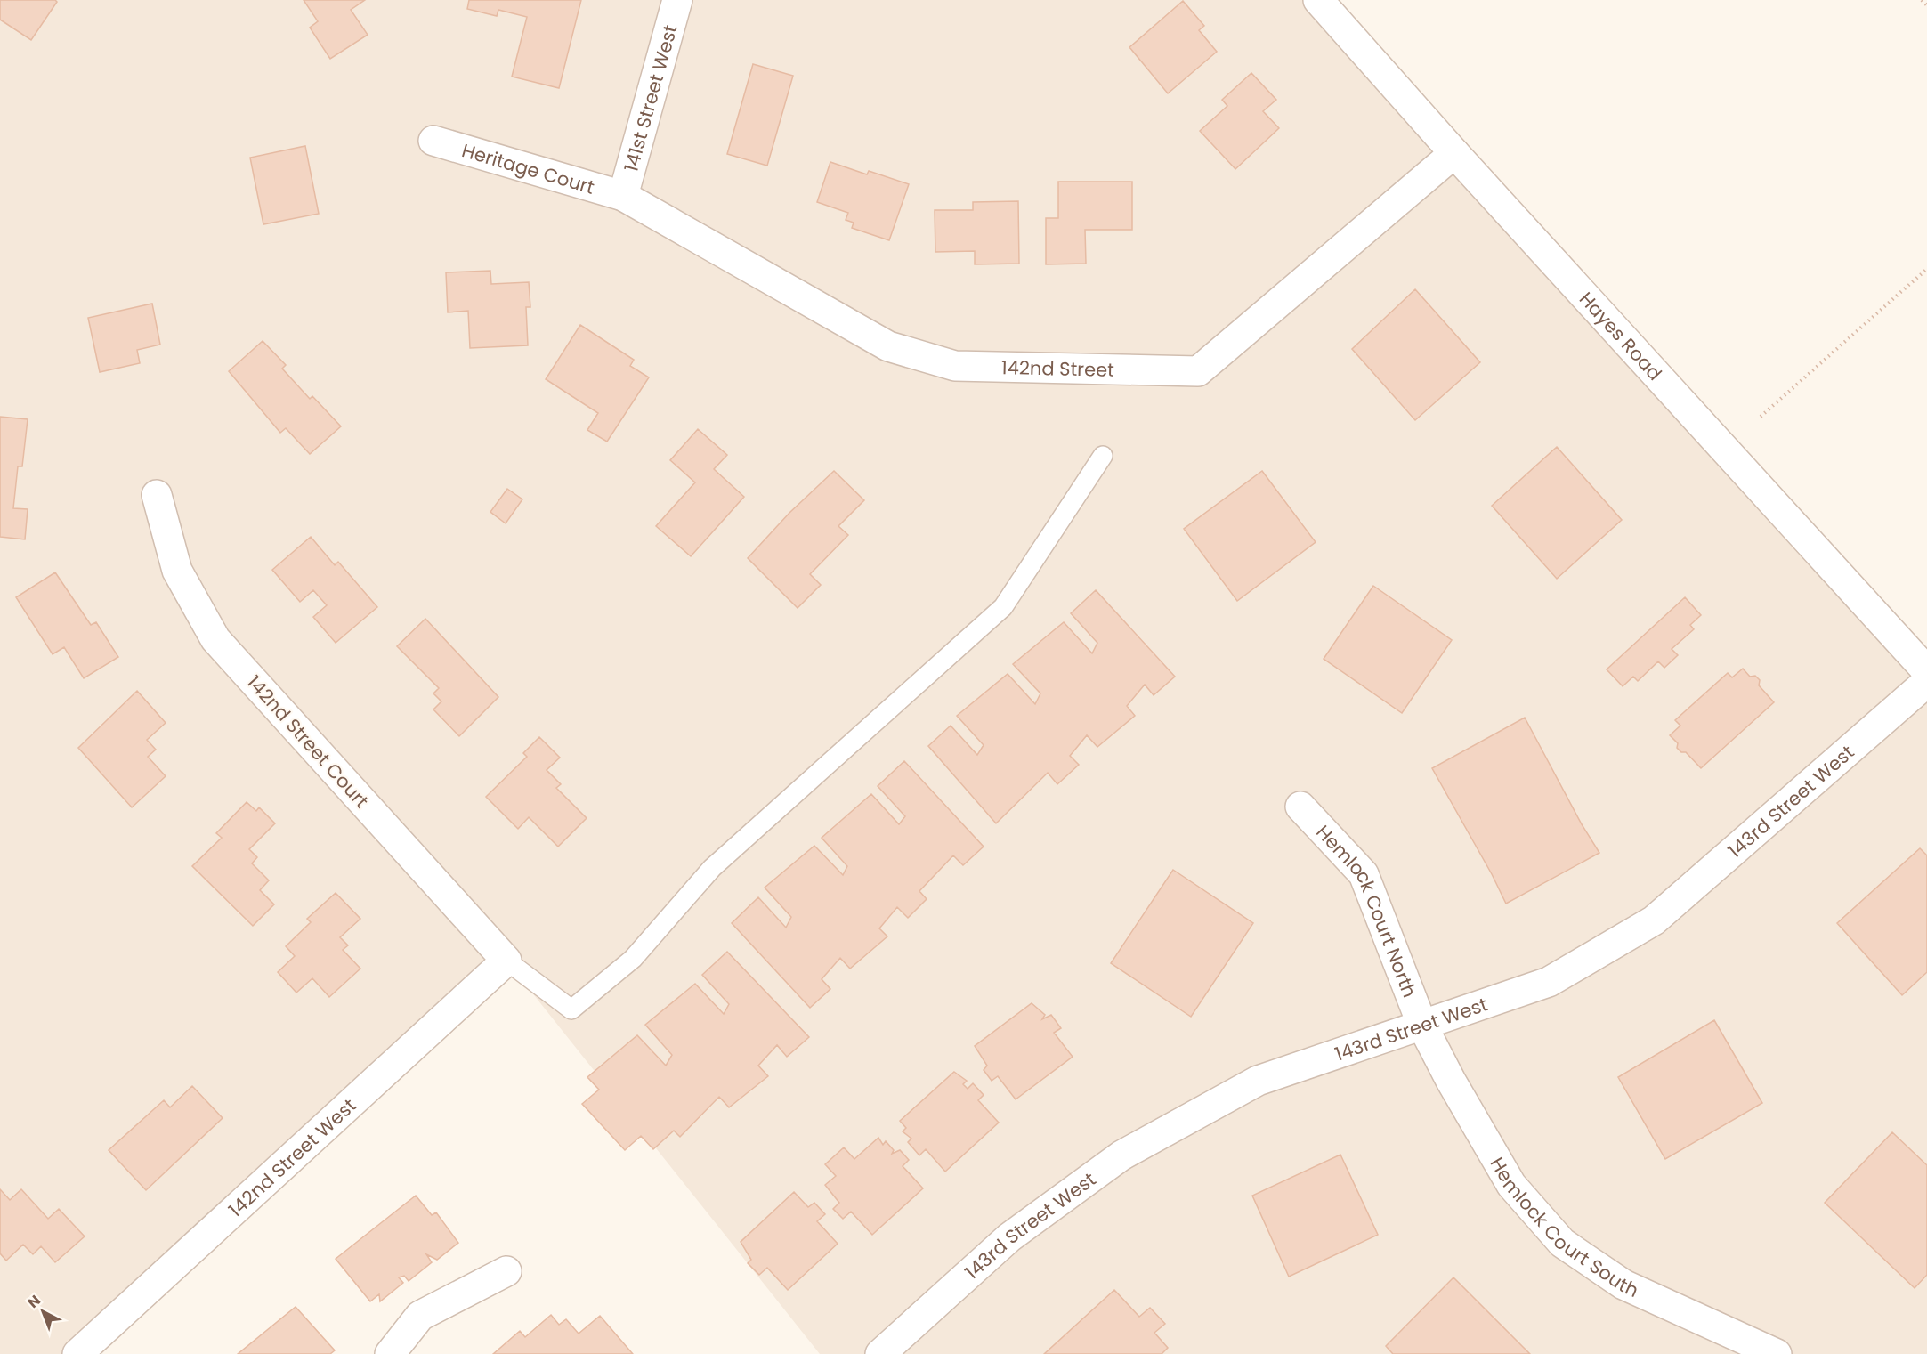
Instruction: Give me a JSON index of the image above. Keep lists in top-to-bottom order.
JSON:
{
  "streets": {
    "street": [
      "141st Street West",
      "Heritage Court",
      "Hayes Road",
      "142nd Street",
      "142nd Street Court",
      "143rd Street West",
      "Hemlock Court North",
      "142nd Street West",
      "Hemlock Court South"
    ]
  },
  "crossings": [
    ["141st Street West", "Heritage Court"],
    ["141st Street West", "142nd Street"],
    ["Heritage Court", "142nd Street"],
    ["Hayes Road", "142nd Street"],
    ["142nd Street Court", "142nd Street West"],
    ["143rd Street West", "Hemlock Court North"],
    ["143rd Street West", "Hemlock Court South"],
    ["Hemlock Court North", "Hemlock Court South"]
  ],
  "north": "top left"
}
